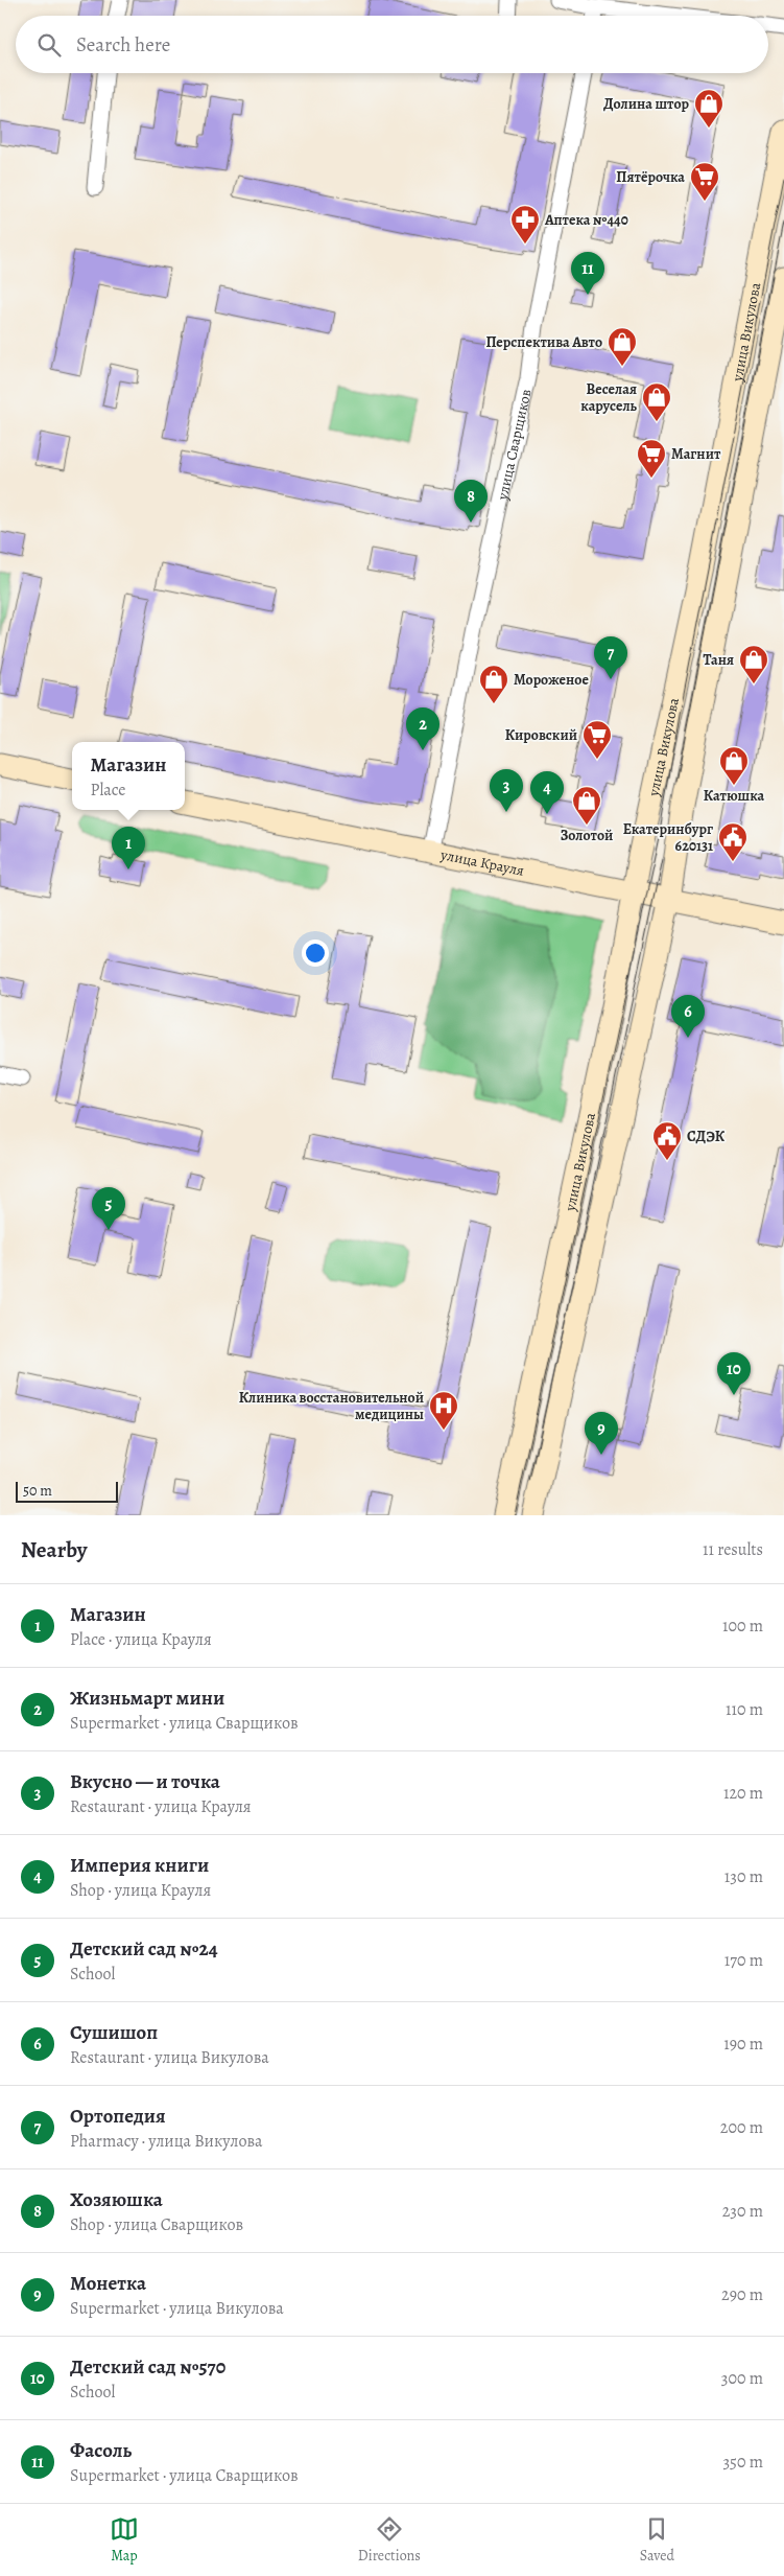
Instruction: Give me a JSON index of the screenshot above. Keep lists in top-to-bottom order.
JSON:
{
  "streets": {
    "street": ["улица Викулова", "улица Сварщиков", "улица Крауля"]
  },
  "crossings": [
    ["улица Викулова", "улица Крауля"],
    ["улица Сварщиков", "улица Крауля"]
  ],
  "places": {
    "shop": [
      "Долина штор",
      "Перспектива Авто",
      "Веселая карусель",
      "Таня",
      "Мороженое",
      "Катюшка",
      "Золотой"
    ],
    "supermarket": ["Пятёрочка", "Магнит", "Кировский"],
    "pharmacy": ["Аптека №440"],
    "public building": ["Екатеринбург 620131", "СДЭК"],
    "hospital": ["Клиника восстановительной медицины"]
  },
  "scale_bar": "50 m",
  "page": {
    "search": "Search here",
    "pins": [
      "11",
      "8",
      "7",
      "2",
      "3",
      "4",
      "1",
      "6",
      "5",
      "10",
      "9"
    ],
    "popup": ["Магазин", "Place"],
    "scale": "50 m",
    "heading": ["Nearby", "11 results"],
    "list": [
      {
        "mark": "1",
        "name": "Магазин",
        "note": "Place · улица Крауля",
        "value": "100 m"
      },
      {
        "mark": "2",
        "name": "Жизньмарт мини",
        "note": "Supermarket · улица Сварщиков",
        "value": "110 m"
      },
      {
        "mark": "3",
        "name": "Вкусно — и точка",
        "note": "Restaurant · улица Крауля",
        "value": "120 m"
      },
      {
        "mark": "4",
        "name": "Империя книги",
        "note": "Shop · улица Крауля",
        "value": "130 m"
      },
      {
        "mark": "5",
        "name": "Детский сад №24",
        "note": "School",
        "value": "170 m"
      },
      {
        "mark": "6",
        "name": "Сушишоп",
        "note": "Restaurant · улица Викулова",
        "value": "190 m"
      },
      {
        "mark": "7",
        "name": "Ортопедия",
        "note": "Pharmacy · улица Викулова",
        "value": "200 m"
      },
      {
        "mark": "8",
        "name": "Хозяюшка",
        "note": "Shop · улица Сварщиков",
        "value": "230 m"
      },
      {
        "mark": "9",
        "name": "Монетка",
        "note": "Supermarket · улица Викулова",
        "value": "290 m"
      },
      {
        "mark": "10",
        "name": "Детский сад №570",
        "note": "School",
        "value": "300 m"
      },
      {
        "mark": "11",
        "name": "Фасоль",
        "note": "Supermarket · улица Сварщиков",
        "value": "350 m"
      }
    ],
    "nav": ["Map", "Directions", "Saved"]
  }
}
